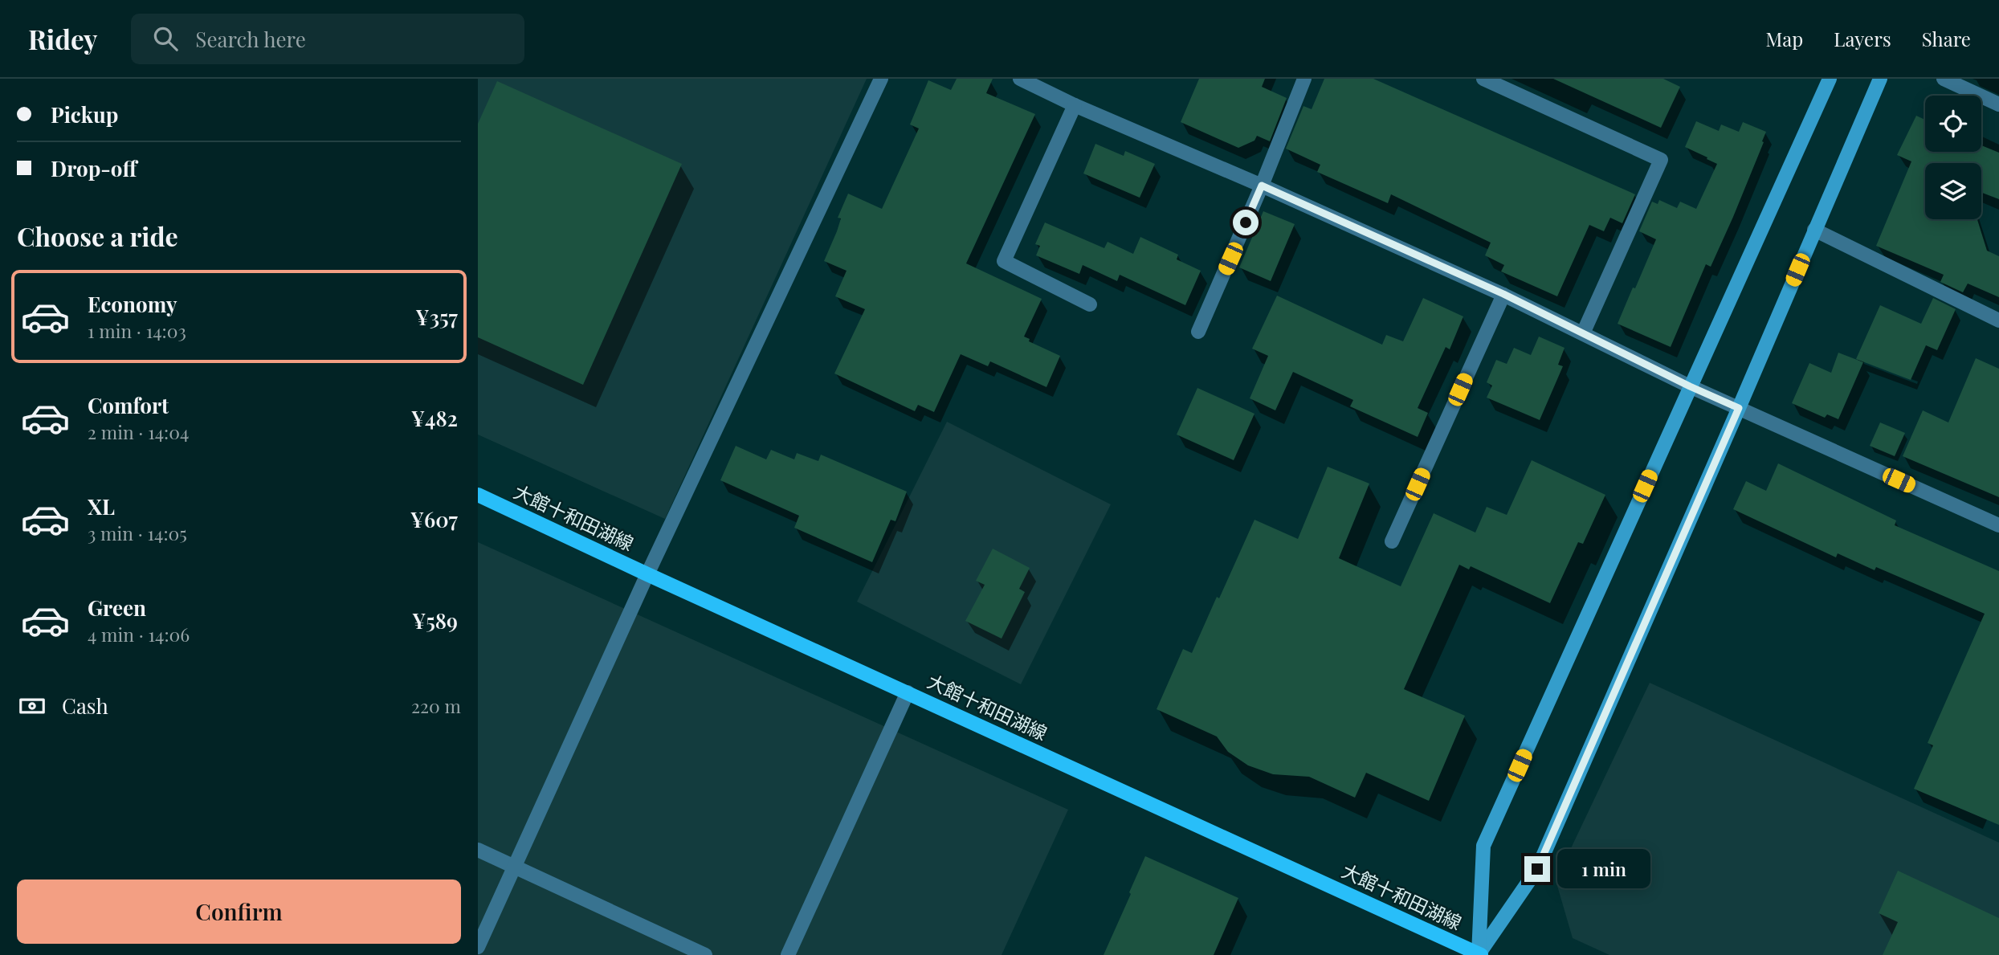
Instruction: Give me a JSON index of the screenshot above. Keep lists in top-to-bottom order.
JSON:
{
  "streets": {
    "main road": ["大館十和田湖線"]
  },
  "page": {
    "header": "Ridey",
    "search": "Search here",
    "nav": ["Map", "Layers", "Share"],
    "banner": ["Pickup", "Drop-off"],
    "heading": "Choose a ride",
    "list": [
      {
        "name": "Economy",
        "note": "1 min · 14:03",
        "value": "¥357"
      },
      {
        "name": "Comfort",
        "note": "2 min · 14:04",
        "value": "¥482"
      },
      {
        "name": "XL",
        "note": "3 min · 14:05",
        "value": "¥607"
      },
      {
        "name": "Green",
        "note": "4 min · 14:06",
        "value": "¥589"
      }
    ],
    "pay": ["Cash", "220 m"],
    "bubble": "1 min",
    "buttons": "Confirm"
  }
}
